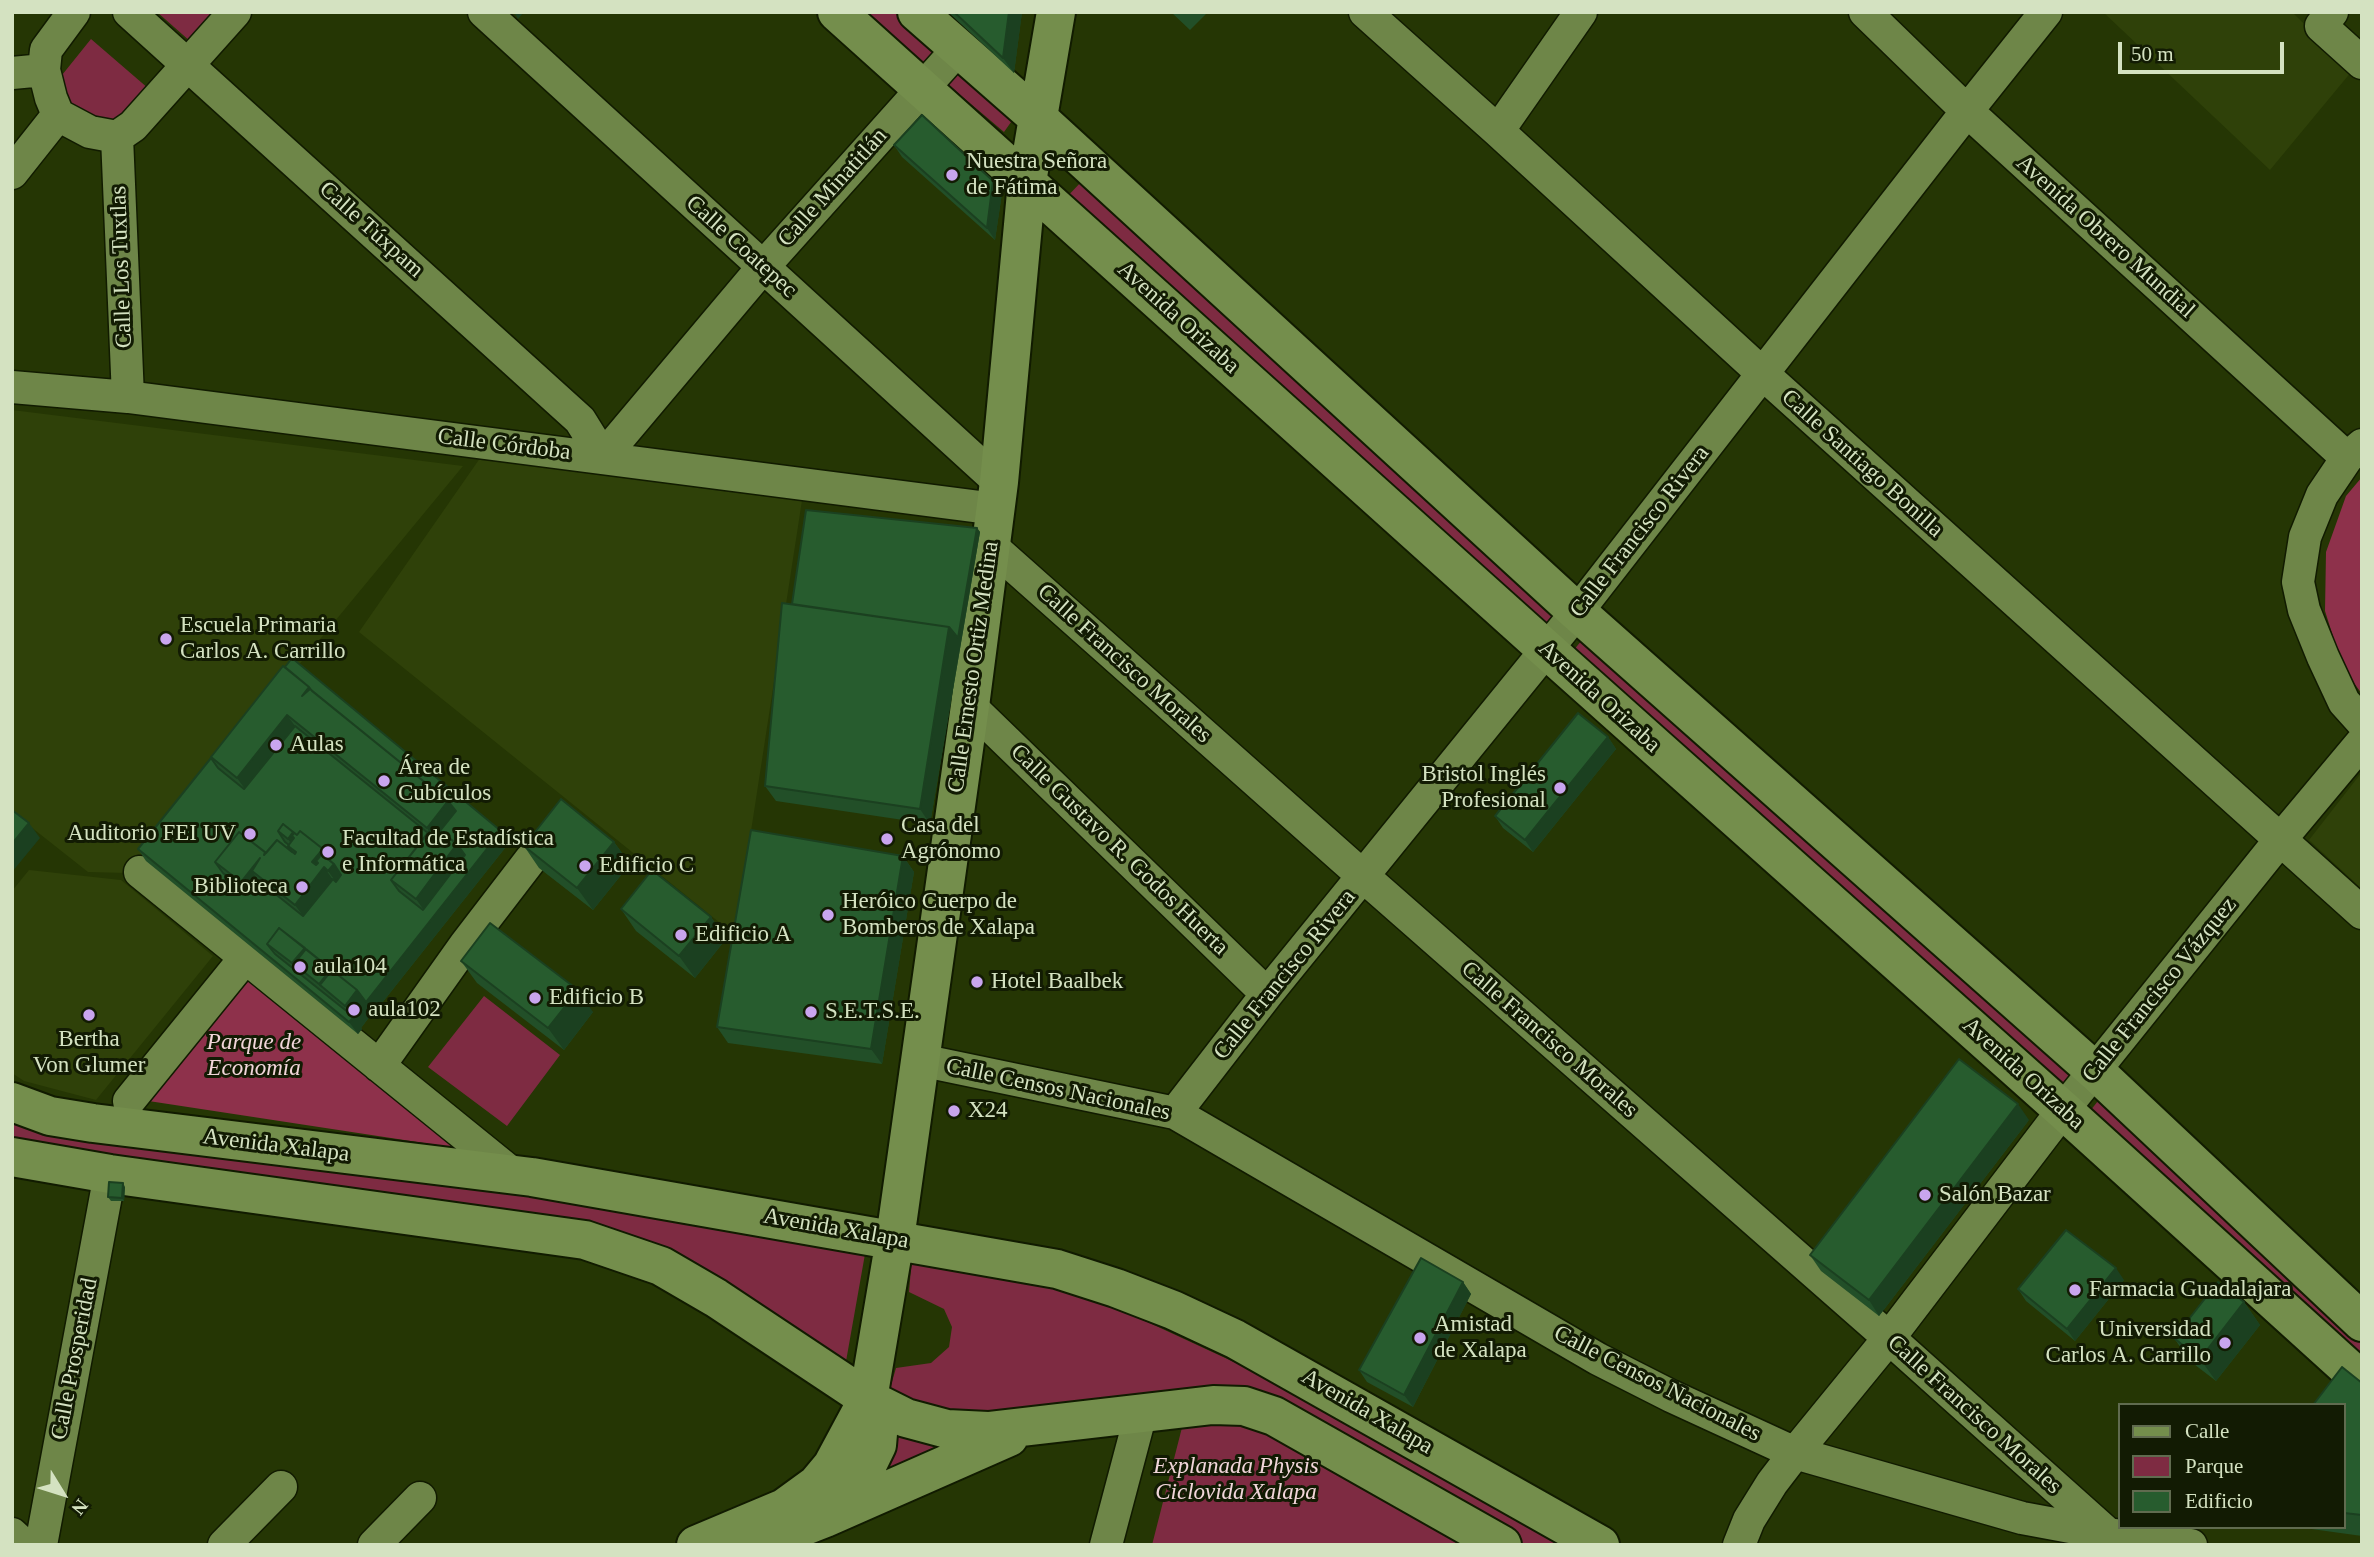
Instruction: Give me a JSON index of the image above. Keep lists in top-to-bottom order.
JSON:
{
  "streets": {
    "main road": ["Avenida Orizaba", "Calle Ernesto Ortiz Medina", "Avenida Xalapa"],
    "street": [
      "Calle Minatitlán",
      "Calle Túxpam",
      "Avenida Obrero Mundial",
      "Calle Coatepec",
      "Calle Los Tuxtlas",
      "Calle Córdoba",
      "Calle Santiago Bonilla",
      "Calle Francisco Rivera",
      "Calle Francisco Morales",
      "Calle Gustavo R. Godos Huerta",
      "Calle Francisco Vázquez",
      "Calle Censos Nacionales",
      "Calle Prosperidad"
    ]
  },
  "crossings": [
    ["Calle Minatitlán", "Calle Túxpam"],
    ["Calle Minatitlán", "Calle Coatepec"],
    ["Calle Minatitlán", "Avenida Orizaba"],
    ["Calle Minatitlán", "Calle Córdoba"],
    ["Calle Túxpam", "Calle Córdoba"],
    ["Avenida Obrero Mundial", "Calle Francisco Rivera"],
    ["Calle Coatepec", "Calle Córdoba"],
    ["Calle Coatepec", "Calle Ernesto Ortiz Medina"],
    ["Calle Los Tuxtlas", "Calle Córdoba"],
    ["Avenida Orizaba", "Calle Francisco Rivera"],
    ["Avenida Orizaba", "Calle Ernesto Ortiz Medina"],
    ["Avenida Orizaba", "Calle Francisco Vázquez"],
    ["Calle Córdoba", "Calle Ernesto Ortiz Medina"],
    ["Calle Santiago Bonilla", "Calle Francisco Rivera"],
    ["Calle Santiago Bonilla", "Calle Francisco Vázquez"],
    ["Calle Francisco Rivera", "Calle Francisco Morales"],
    ["Calle Francisco Rivera", "Calle Gustavo R. Godos Huerta"],
    ["Calle Francisco Rivera", "Calle Censos Nacionales"],
    ["Calle Francisco Morales", "Calle Ernesto Ortiz Medina"],
    ["Calle Francisco Morales", "Calle Francisco Vázquez"],
    ["Calle Francisco Morales", "Calle Censos Nacionales"],
    ["Calle Ernesto Ortiz Medina", "Calle Gustavo R. Godos Huerta"],
    ["Calle Ernesto Ortiz Medina", "Calle Censos Nacionales"],
    ["Calle Ernesto Ortiz Medina", "Avenida Xalapa"],
    ["Calle Francisco Vázquez", "Calle Censos Nacionales"]
  ],
  "parks": ["Parque de Economía", "Explanada Physis Ciclovida Xalapa"],
  "places": [
    "Nuestra Señora de Fátima",
    "Escuela Primaria Carlos A. Carrillo",
    "Aulas",
    "Área de Cubículos",
    "Bristol Inglés Profesional",
    "Auditorio FEI UV",
    "Casa del Agrónomo",
    "Facultad de Estadística e Informática",
    "Edificio C",
    "Biblioteca",
    "Heróico Cuerpo de Bomberos de Xalapa",
    "Edificio A",
    "aula104",
    "Hotel Baalbek",
    "Edificio B",
    "aula102",
    "S.E.T.S.E.",
    "Bertha Von Glumer",
    "X24",
    "Salón Bazar",
    "Farmacia Guadalajara",
    "Amistad de Xalapa",
    "Universidad Carlos A. Carrillo"
  ],
  "legend": ["Calle", "Parque", "Edificio"],
  "scale_bar": "50 m",
  "north": "bottom right"
}
